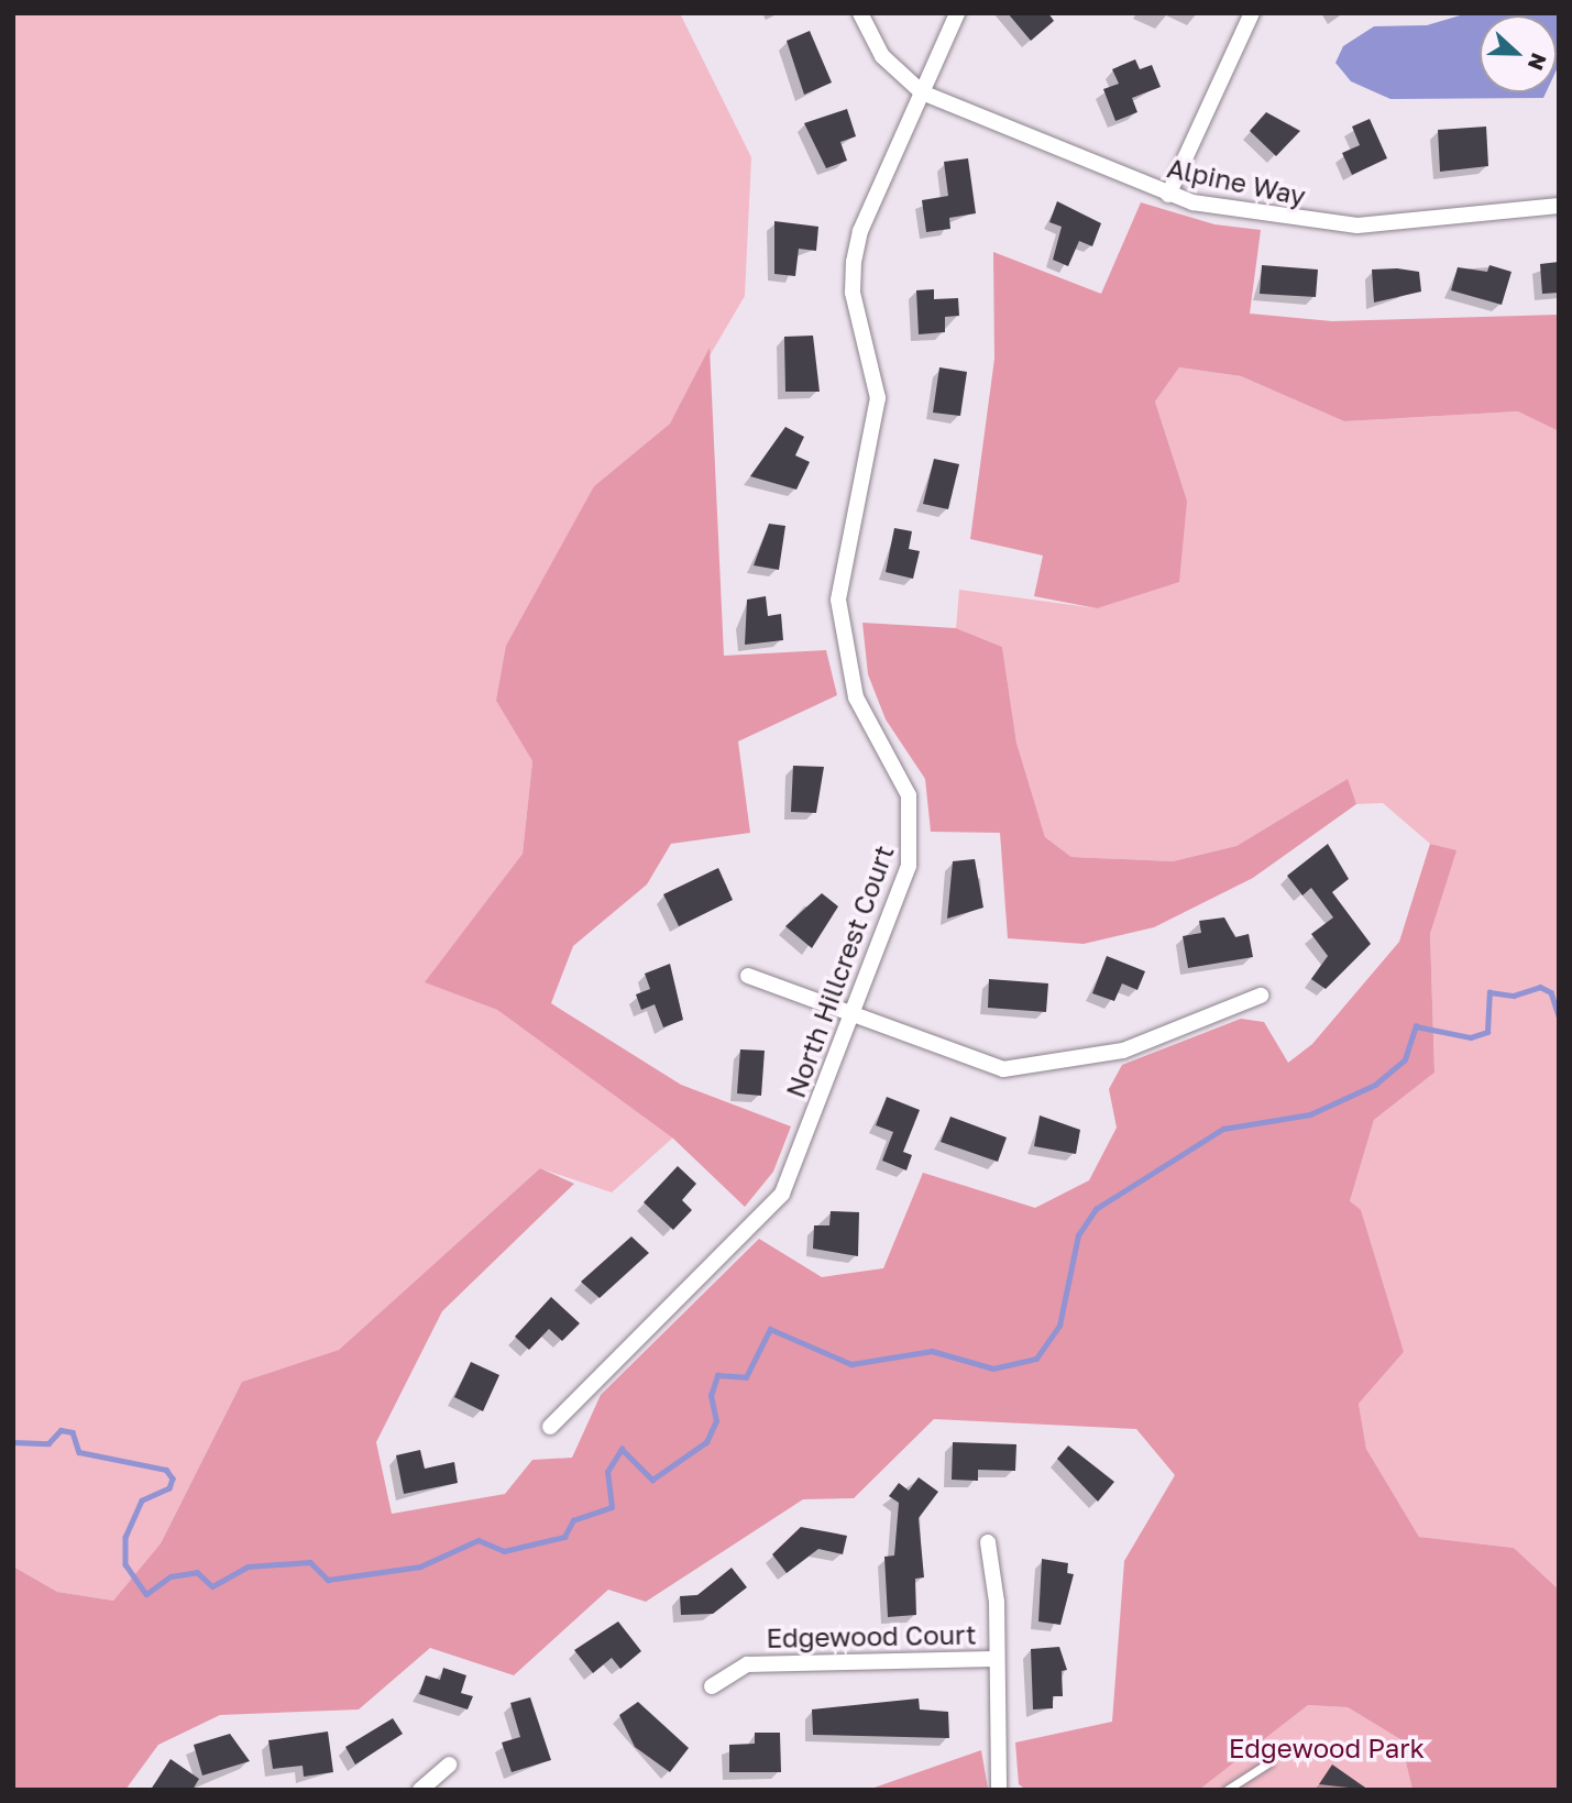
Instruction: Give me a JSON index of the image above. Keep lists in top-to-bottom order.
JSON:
{
  "streets": {
    "street": ["Alpine Way", "North Hillcrest Court", "Edgewood Court"]
  },
  "crossings": [
    ["Alpine Way", "North Hillcrest Court"]
  ],
  "parks": ["Edgewood Park"],
  "north": "right"
}
